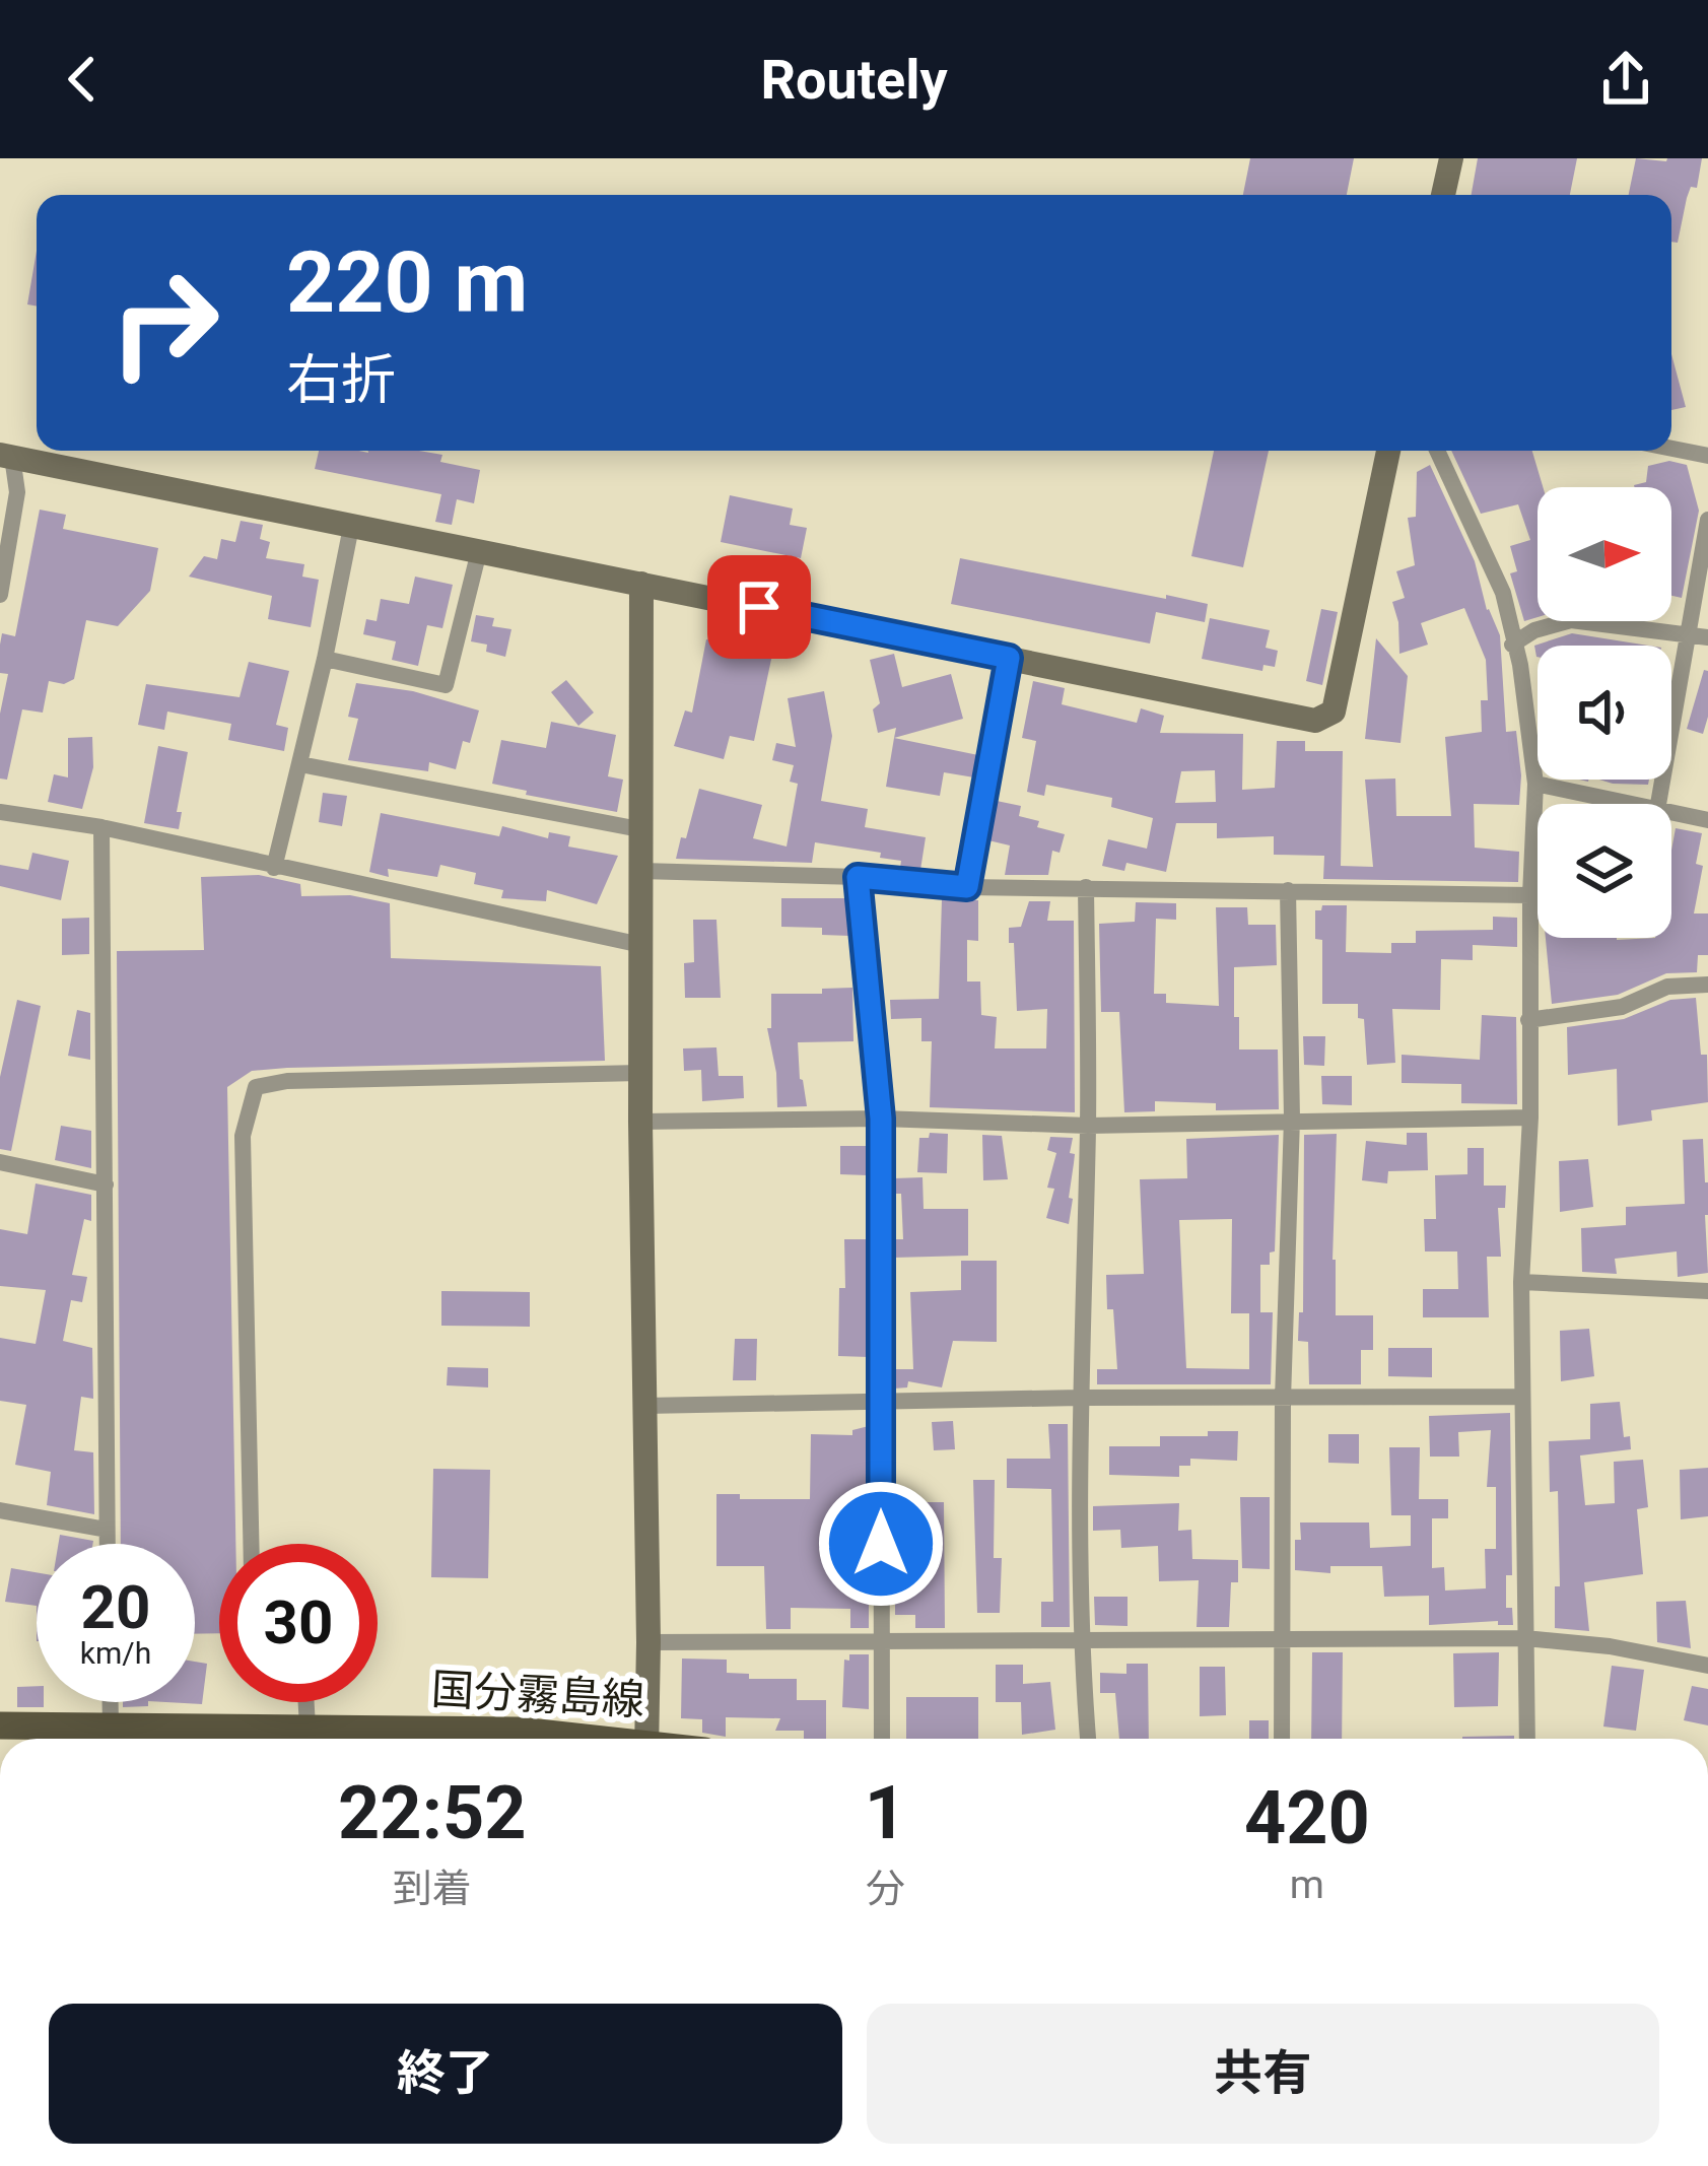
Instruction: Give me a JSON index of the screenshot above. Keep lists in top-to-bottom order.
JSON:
{
  "streets": {
    "main road": ["国分霧島線"]
  },
  "north": "right",
  "page": {
    "header": "Routely",
    "turn": ["220 m", "右折"],
    "speed": "20 km/h",
    "limit": "30",
    "eta": [
      "22:52",
      "到着",
      "1",
      "分",
      "420",
      "m"
    ],
    "buttons": ["終了", "共有"]
  }
}
